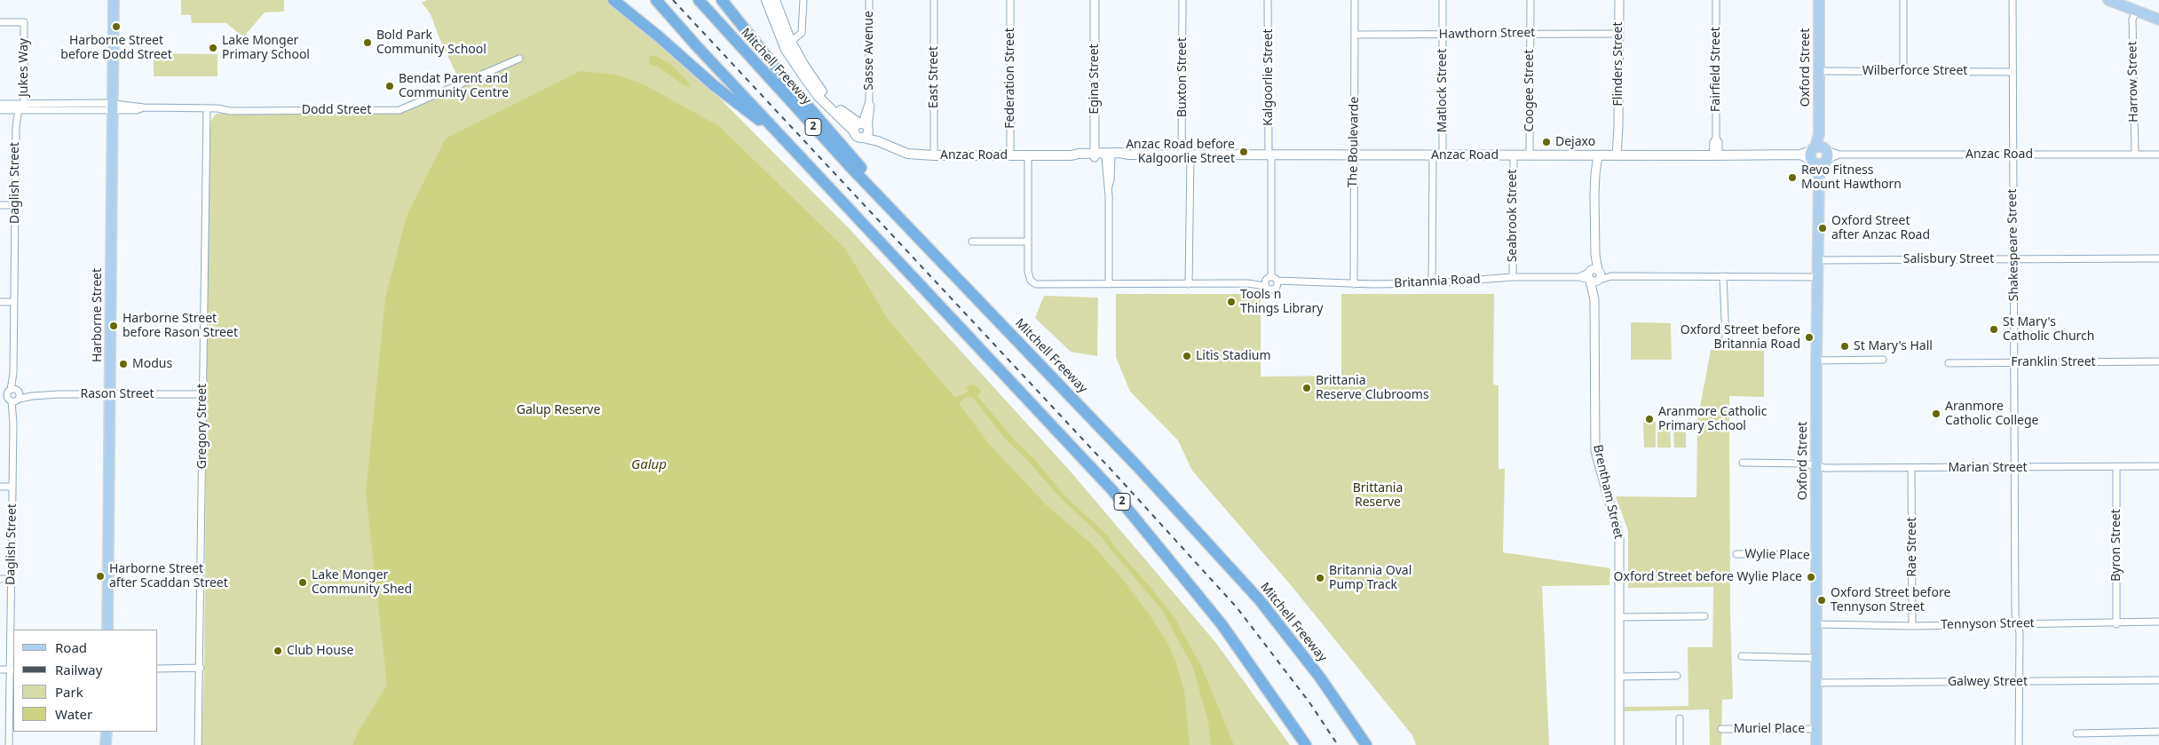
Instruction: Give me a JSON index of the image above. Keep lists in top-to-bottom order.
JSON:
{
  "streets": {
    "highway": ["Mitchell Freeway", "2"],
    "main road": ["Oxford Street", "Anzac Road", "Harborne Street"],
    "street": [
      "Hawthorn Street",
      "Sasse Avenue",
      "Flinders Street",
      "Jukes Way",
      "Fairfield Street",
      "Wilberforce Street",
      "East Street",
      "Buxton Street",
      "Kalgoorlie Street",
      "Federation Street",
      "Egina Street",
      "Harrow Street",
      "Matlock Street",
      "Coogee Street",
      "Dodd Street",
      "The Boulevarde",
      "Daglish Street",
      "Seabrook Street",
      "Shakespeare Street",
      "Salisbury Street",
      "Britannia Road",
      "Franklin Street",
      "Rason Street",
      "Gregory Street",
      "Marian Street",
      "Brentham Street",
      "Byron Street",
      "Rae Street",
      "Wylie Place",
      "Tennyson Street",
      "Galwey Street",
      "Muriel Place"
    ]
  },
  "crossings": [
    ["Hawthorn Street", "Flinders Street"],
    ["Hawthorn Street", "Matlock Street"],
    ["Hawthorn Street", "Coogee Street"],
    ["Hawthorn Street", "The Boulevarde"],
    ["Sasse Avenue", "Anzac Road"],
    ["Flinders Street", "Anzac Road"],
    ["Jukes Way", "Dodd Street"],
    ["Jukes Way", "Daglish Street"],
    ["Oxford Street", "Wilberforce Street"],
    ["Oxford Street", "Anzac Road"],
    ["Oxford Street", "Salisbury Street"],
    ["Oxford Street", "Britannia Road"],
    ["Oxford Street", "Marian Street"],
    ["Oxford Street", "Wylie Place"],
    ["Oxford Street", "Tennyson Street"],
    ["Oxford Street", "Galwey Street"],
    ["Oxford Street", "Muriel Place"],
    ["Fairfield Street", "Anzac Road"],
    ["Wilberforce Street", "Shakespeare Street"],
    ["East Street", "Anzac Road"],
    ["Buxton Street", "Anzac Road"],
    ["Buxton Street", "Britannia Road"],
    ["Kalgoorlie Street", "Anzac Road"],
    ["Kalgoorlie Street", "Britannia Road"],
    ["Federation Street", "Anzac Road"],
    ["Egina Street", "Anzac Road"],
    ["Harrow Street", "Anzac Road"],
    ["Matlock Street", "Anzac Road"],
    ["Matlock Street", "Britannia Road"],
    ["Coogee Street", "Anzac Road"],
    ["Dodd Street", "Daglish Street"],
    ["Dodd Street", "Harborne Street"],
    ["Dodd Street", "Gregory Street"],
    ["The Boulevarde", "Anzac Road"],
    ["The Boulevarde", "Britannia Road"],
    ["Anzac Road", "Seabrook Street"],
    ["Anzac Road", "Shakespeare Street"],
    ["Daglish Street", "Rason Street"],
    ["Seabrook Street", "Britannia Road"],
    ["Shakespeare Street", "Salisbury Street"],
    ["Shakespeare Street", "Franklin Street"],
    ["Shakespeare Street", "Marian Street"],
    ["Shakespeare Street", "Tennyson Street"],
    ["Shakespeare Street", "Galwey Street"],
    ["Britannia Road", "Brentham Street"],
    ["Harborne Street", "Rason Street"],
    ["Rason Street", "Gregory Street"],
    ["Marian Street", "Byron Street"],
    ["Marian Street", "Rae Street"],
    ["Byron Street", "Tennyson Street"],
    ["Rae Street", "Tennyson Street"]
  ],
  "water": ["Galup"],
  "parks": ["Galup Reserve", "Brittania Reserve"],
  "places": [
    "Harborne Street before Dodd Street",
    "Bold Park Community School",
    "Lake Monger Primary School",
    "Bendat Parent and Community Centre",
    "Dejaxo",
    "Anzac Road before Kalgoorlie Street",
    "Revo Fitness Mount Hawthorn",
    "Oxford Street after Anzac Road",
    "Tools n Things Library",
    "Harborne Street before Rason Street",
    "St Mary's Catholic Church",
    "Oxford Street before Britannia Road",
    "St Mary's Hall",
    "Litis Stadium",
    "Modus",
    "Brittania Reserve Clubrooms",
    "Aranmore Catholic College",
    "Aranmore Catholic Primary School",
    "Harborne Street after Scaddan Street",
    "Oxford Street before Wylie Place",
    "Britannia Oval Pump Track",
    "Lake Monger Community Shed",
    "Oxford Street before Tennyson Street",
    "Club House"
  ],
  "legend": [
    "Road",
    "Railway",
    "Park",
    "Water"
  ]
}
